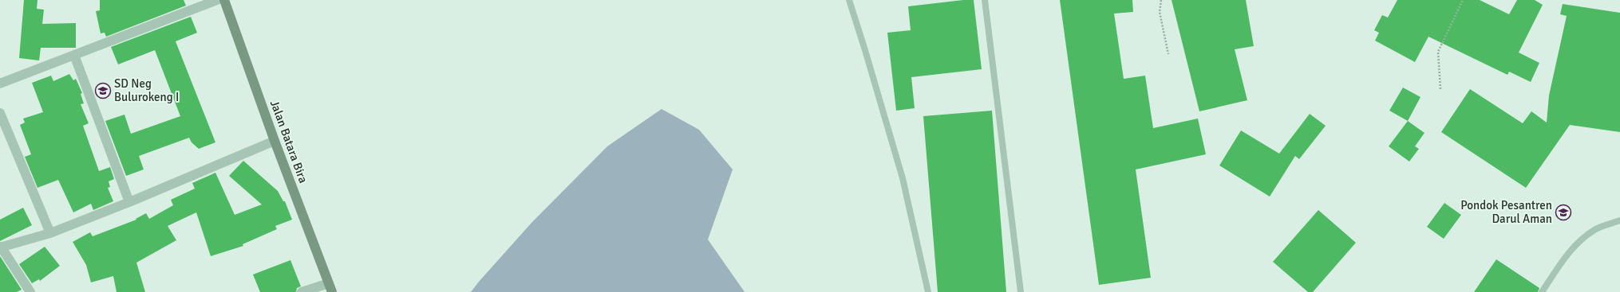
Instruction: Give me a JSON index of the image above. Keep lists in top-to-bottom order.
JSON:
{
  "streets": {
    "street": ["Jalan Batara Bira"]
  },
  "places": {
    "school or university": ["SD Neg Bulurokeng I", "Pondok Pesantren Darul Aman"]
  }
}
